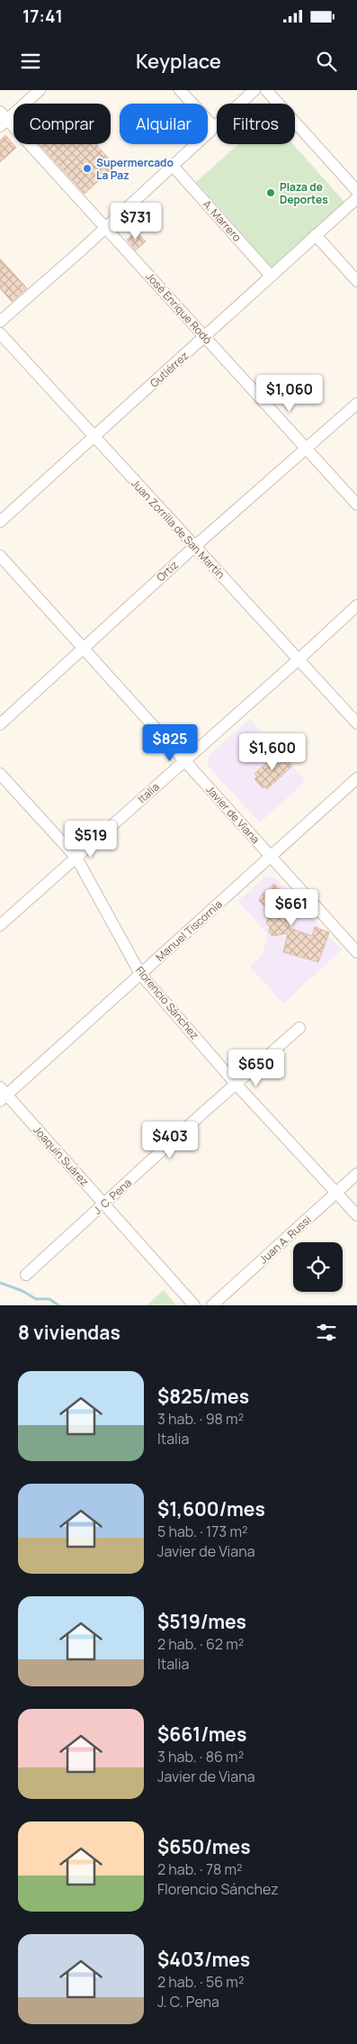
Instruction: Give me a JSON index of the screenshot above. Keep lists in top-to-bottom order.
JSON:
{
  "streets": {
    "street": [
      "A. Marrero",
      "José Enrique Rodó",
      "Gutiérrez",
      "Juan Zorrilla de San Martín",
      "Ortiz",
      "Italia",
      "Javier de Viana",
      "Manuel Tiscornia",
      "Florencio Sánchez",
      "Joaquín Suárez",
      "J. C. Pena",
      "Juan A. Russi"
    ]
  },
  "crossings": [
    ["A. Marrero", "Gutiérrez"],
    ["José Enrique Rodó", "Gutiérrez"],
    ["José Enrique Rodó", "Ortiz"],
    ["Gutiérrez", "Juan Zorrilla de San Martín"],
    ["Juan Zorrilla de San Martín", "Ortiz"],
    ["Juan Zorrilla de San Martín", "Italia"],
    ["Ortiz", "Javier de Viana"],
    ["Italia", "Javier de Viana"],
    ["Italia", "Florencio Sánchez"],
    ["Javier de Viana", "Manuel Tiscornia"],
    ["Manuel Tiscornia", "Florencio Sánchez"],
    ["Manuel Tiscornia", "Joaquín Suárez"],
    ["Florencio Sánchez", "J. C. Pena"],
    ["Florencio Sánchez", "Juan A. Russi"],
    ["Joaquín Suárez", "J. C. Pena"]
  ],
  "places": ["Supermercado La Paz", "Plaza de Deportes"],
  "page": {
    "status": "17:41",
    "header": "Keyplace",
    "chip": ["Comprar", "Alquilar", "Filtros"],
    "price": [
      "$731",
      "$1,060",
      "$825",
      "$1,600",
      "$519",
      "$661",
      "$650",
      "$403"
    ],
    "heading": "8 viviendas",
    "list": [
      {
        "name": "$825/mes",
        "note": "3 hab. · 98 m² · Italia"
      },
      {
        "name": "$1,600/mes",
        "note": "5 hab. · 173 m² · Javier de Viana"
      },
      {
        "name": "$519/mes",
        "note": "2 hab. · 62 m² · Italia"
      },
      {
        "name": "$661/mes",
        "note": "3 hab. · 86 m² · Javier de Viana"
      },
      {
        "name": "$650/mes",
        "note": "2 hab. · 78 m² · Florencio Sánchez"
      },
      {
        "name": "$403/mes",
        "note": "2 hab. · 56 m² · J. C. Pena"
      }
    ]
  }
}
